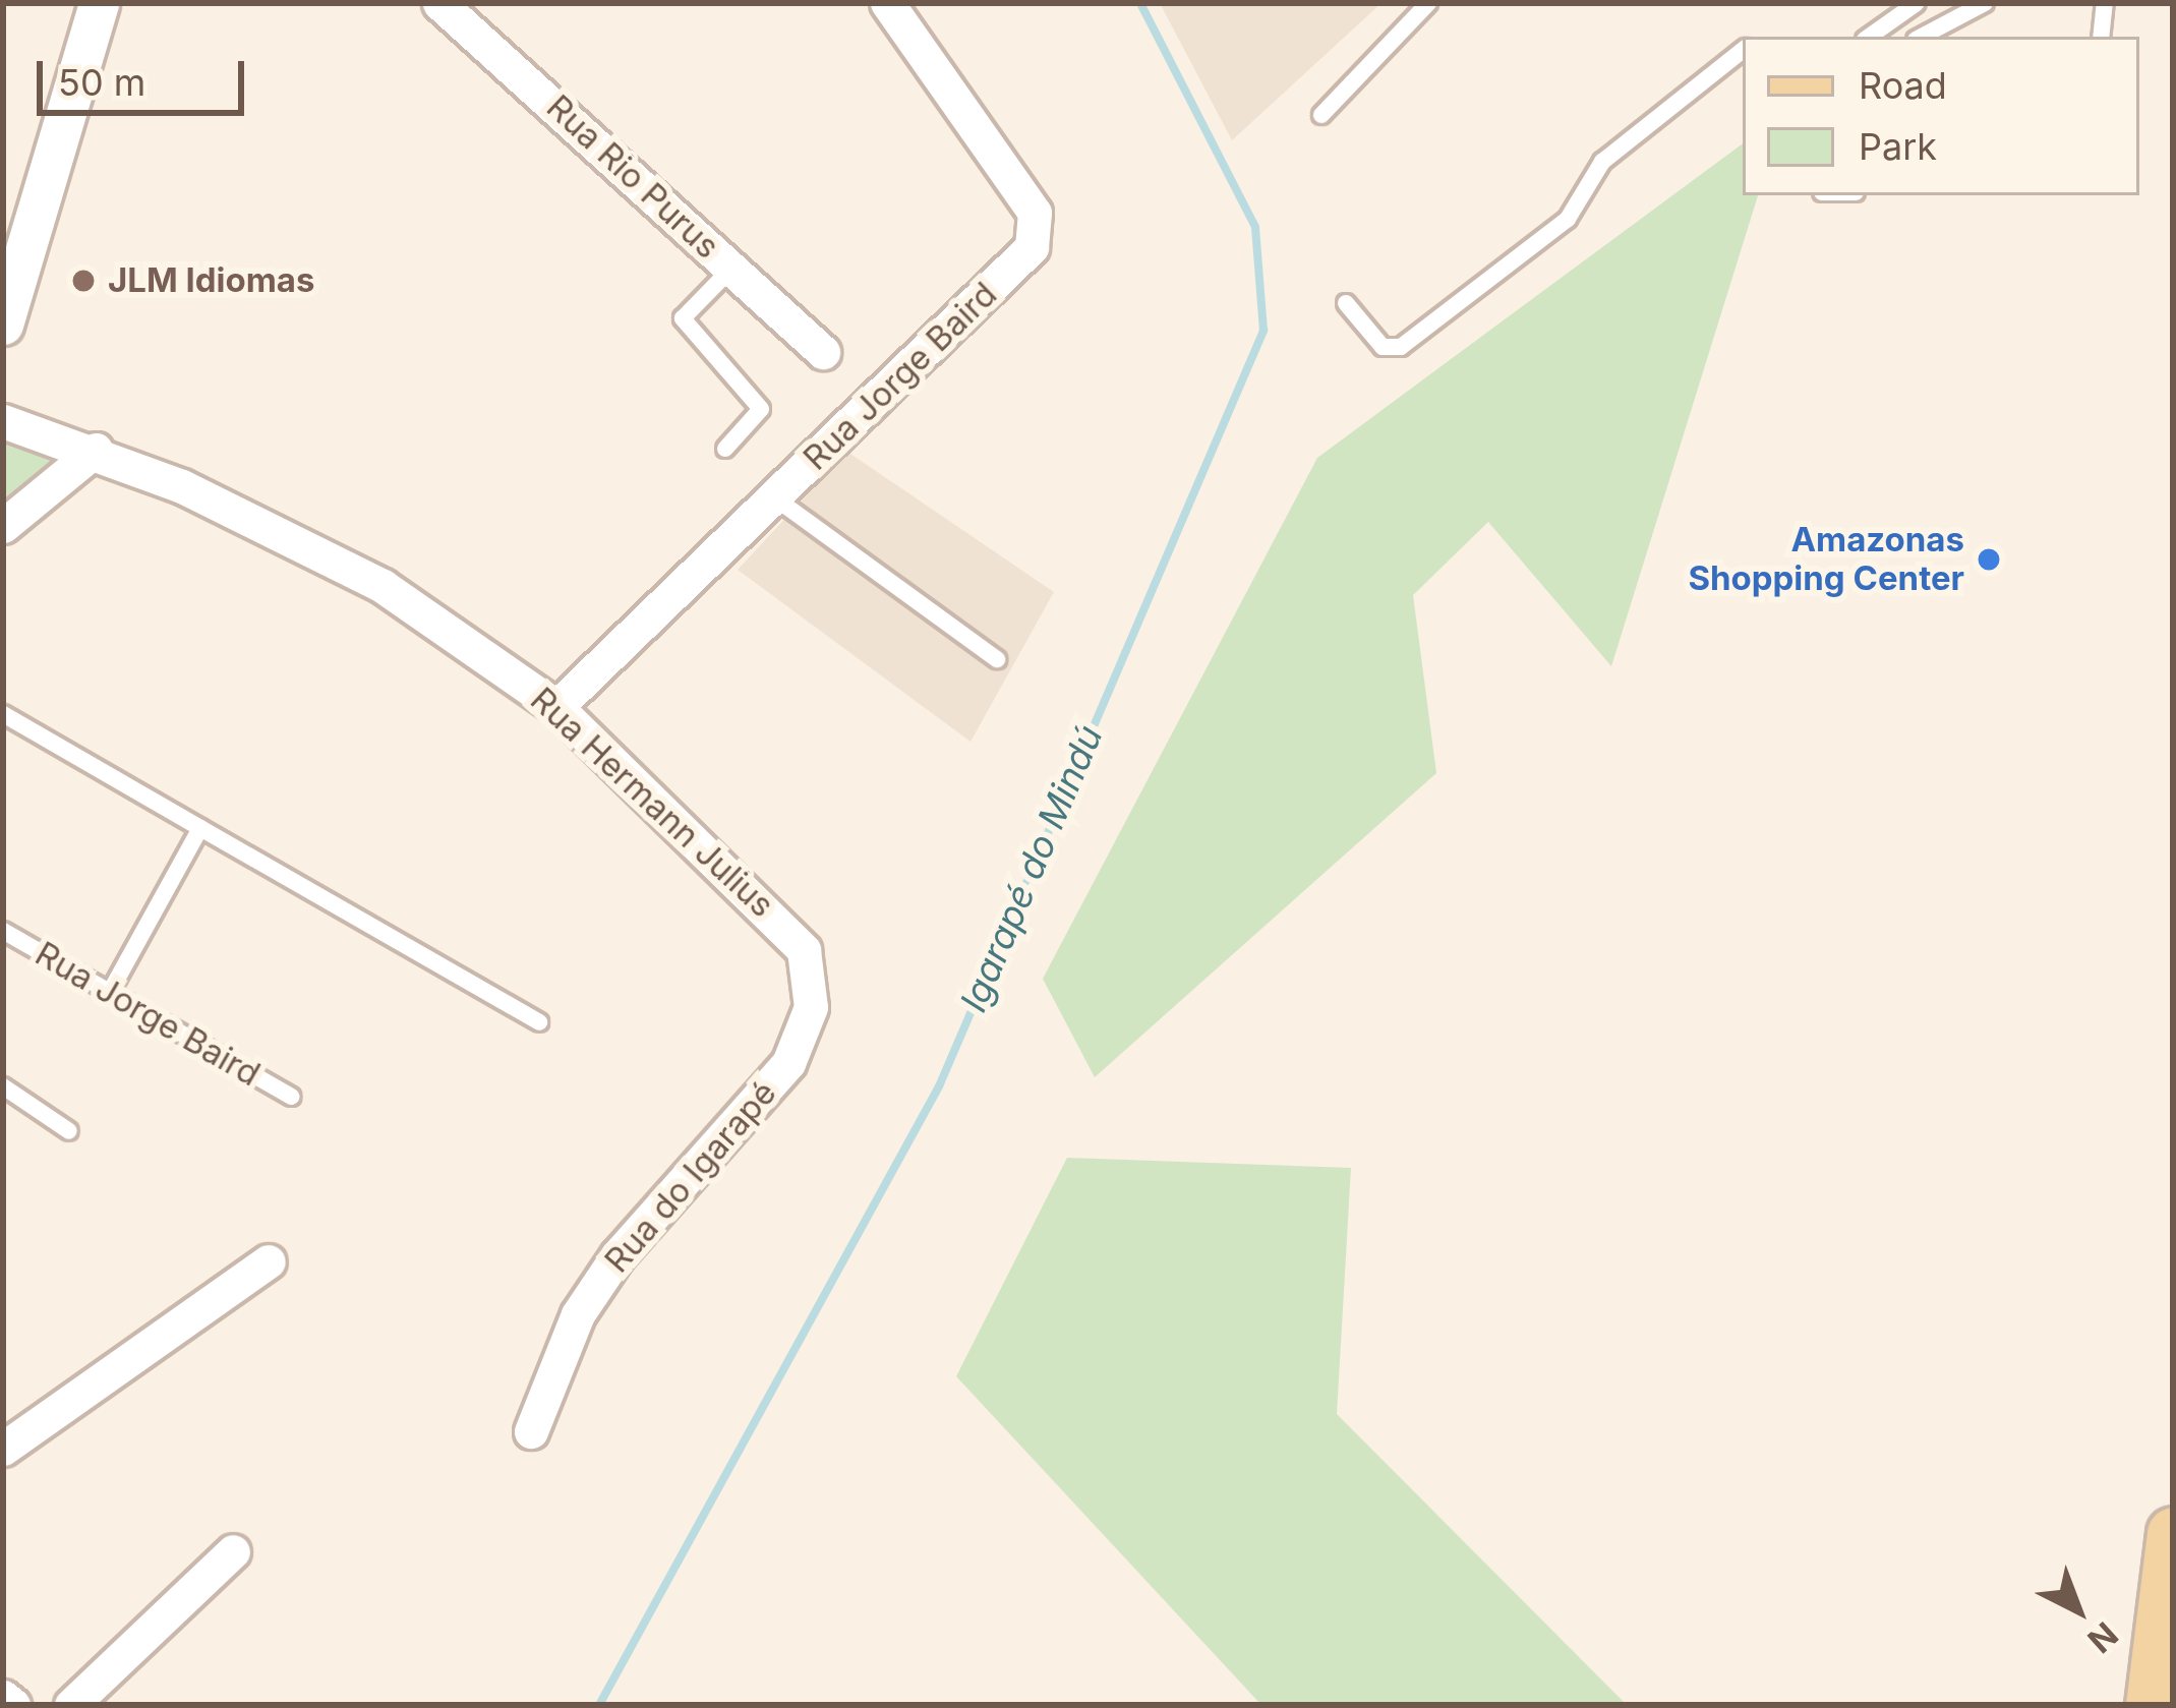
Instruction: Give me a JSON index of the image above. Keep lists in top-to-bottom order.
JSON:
{
  "streets": {
    "street": [
      "Rua Rio Purus",
      "Rua Jorge Baird",
      "Rua Hermann Julius",
      "Rua do Igarapé"
    ]
  },
  "crossings": [
    ["Rua Jorge Baird", "Rua Hermann Julius"],
    ["Rua Hermann Julius", "Rua do Igarapé"]
  ],
  "water": ["Igarapé do Mindú"],
  "places": ["JLM Idiomas", "Amazonas Shopping Center"],
  "legend": ["Road", "Park"],
  "scale_bar": "50 m",
  "north": "bottom right"
}
